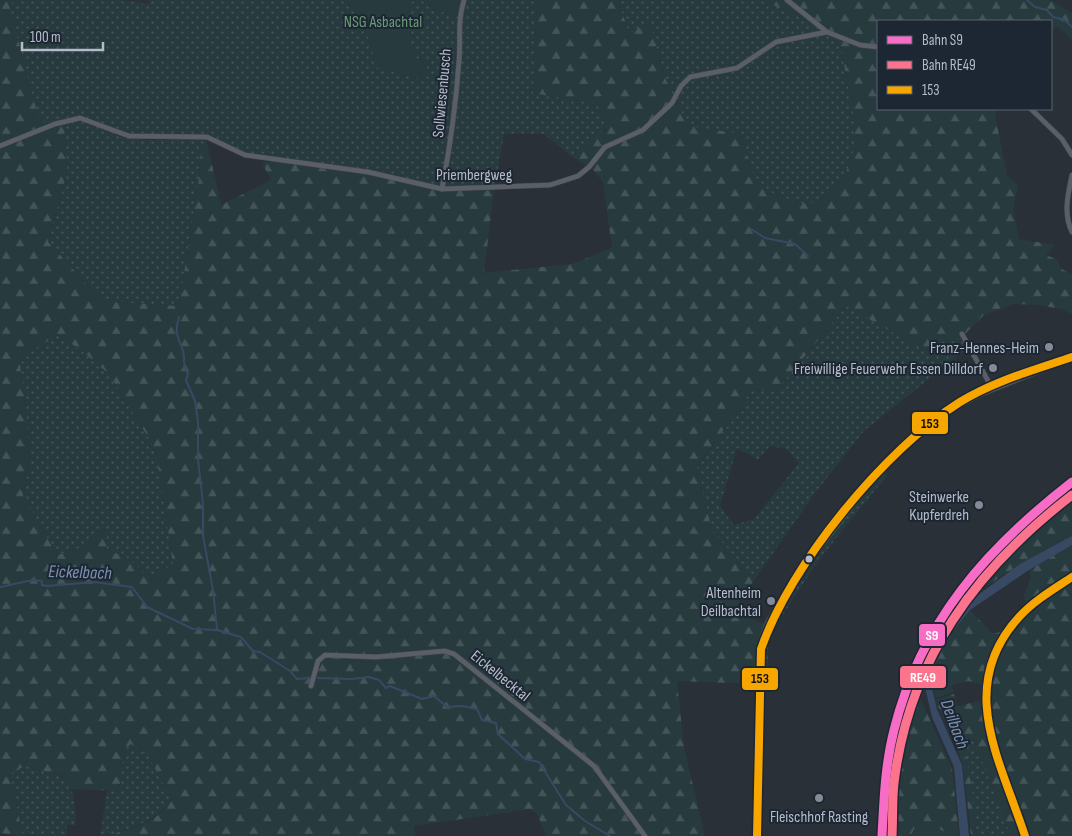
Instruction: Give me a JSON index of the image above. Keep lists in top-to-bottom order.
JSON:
{
  "streets": {
    "street": ["Sollwiesenbusch", "Priembergweg", "Eickelbecktal"]
  },
  "crossings": [
    ["Sollwiesenbusch", "Priembergweg"]
  ],
  "water": ["Eickelbach", "Deilbach"],
  "parks": ["NSG Asbachtal"],
  "places": [
    "Franz-Hennes-Heim",
    "Freiwillige Feuerwehr Essen Dilldorf",
    "Steinwerke Kupferdreh",
    "Altenheim Deilbachtal",
    "Fleischhof Rasting"
  ],
  "lines": ["transit line 153", "rail line S9", "rail line RE49"],
  "legend": ["Bahn S9", "Bahn RE49", "153"],
  "scale_bar": "100 m"
}
